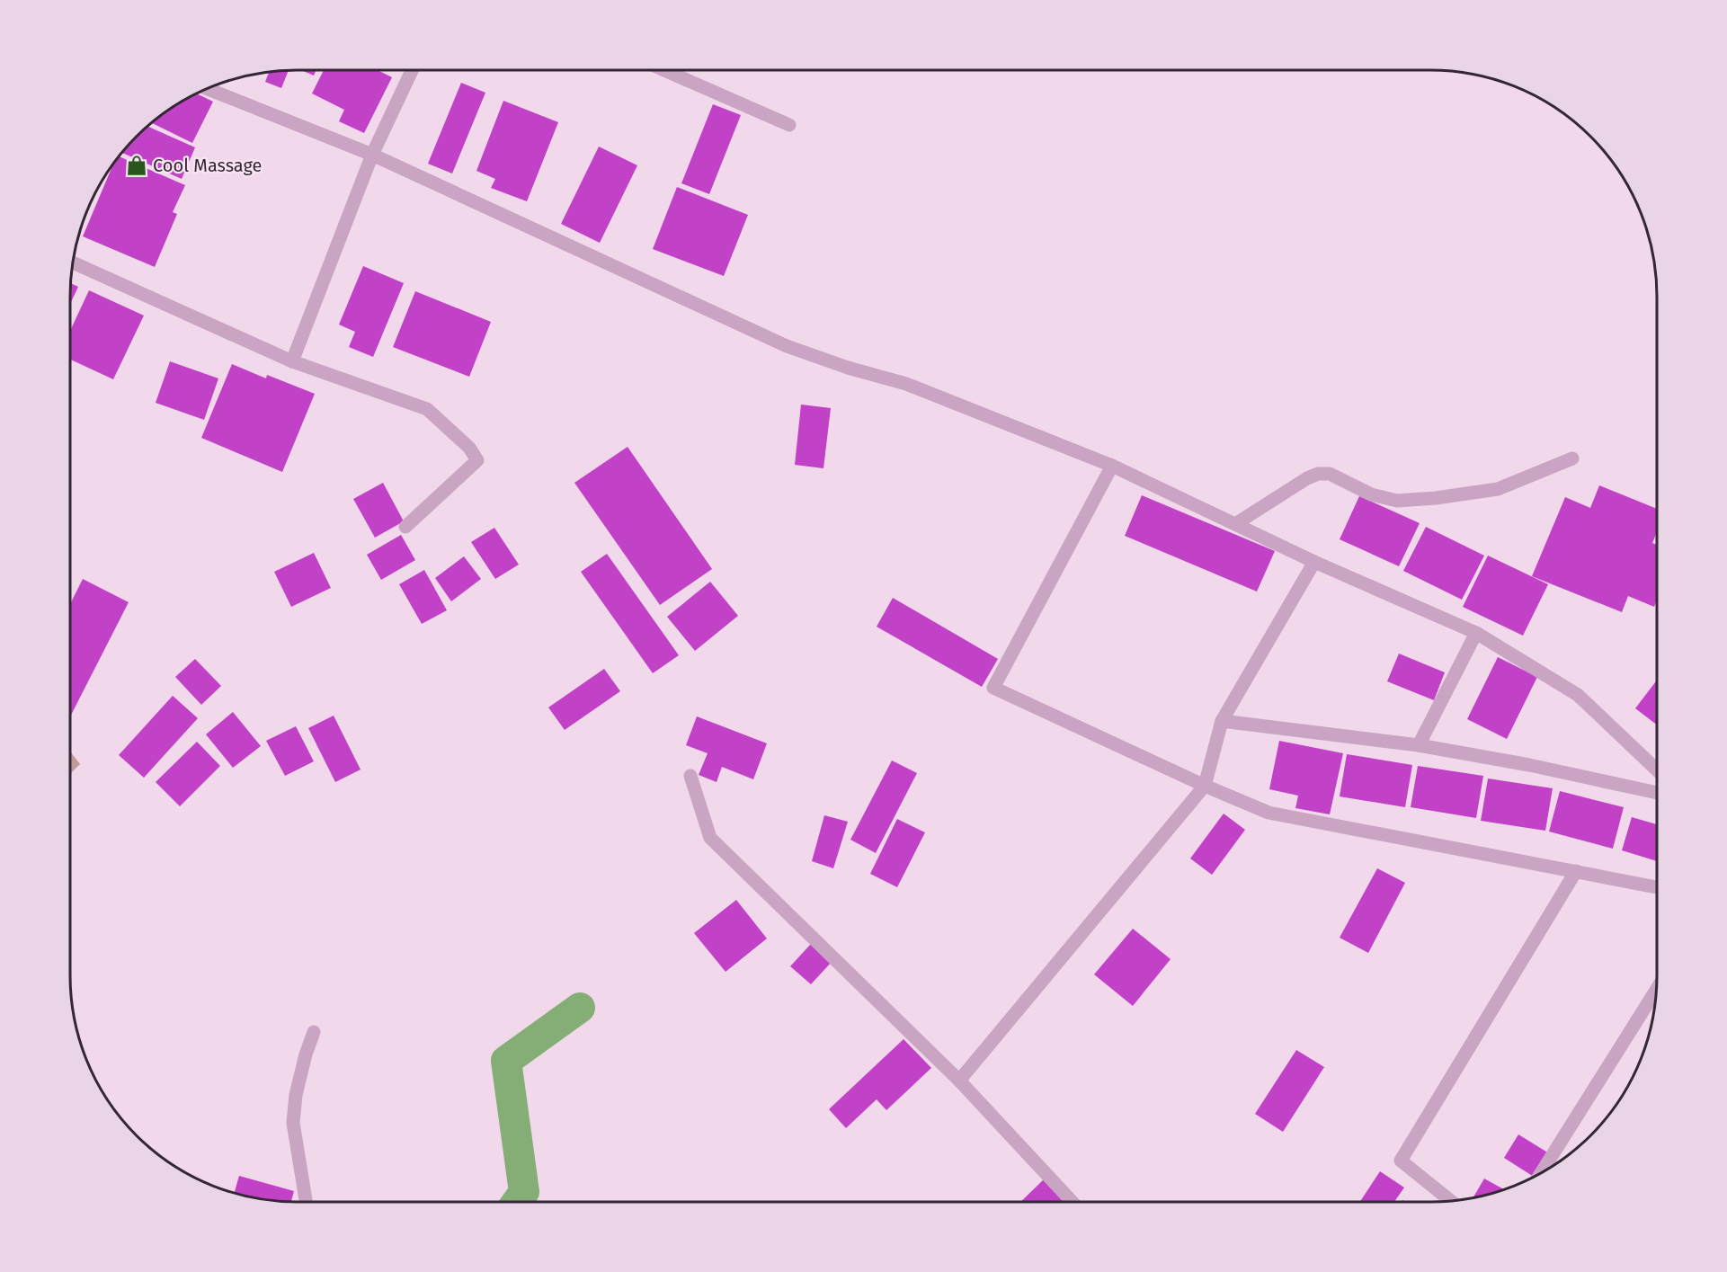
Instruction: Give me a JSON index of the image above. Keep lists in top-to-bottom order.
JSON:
{
  "places": {
    "shop": ["Cool Massage"]
  }
}
